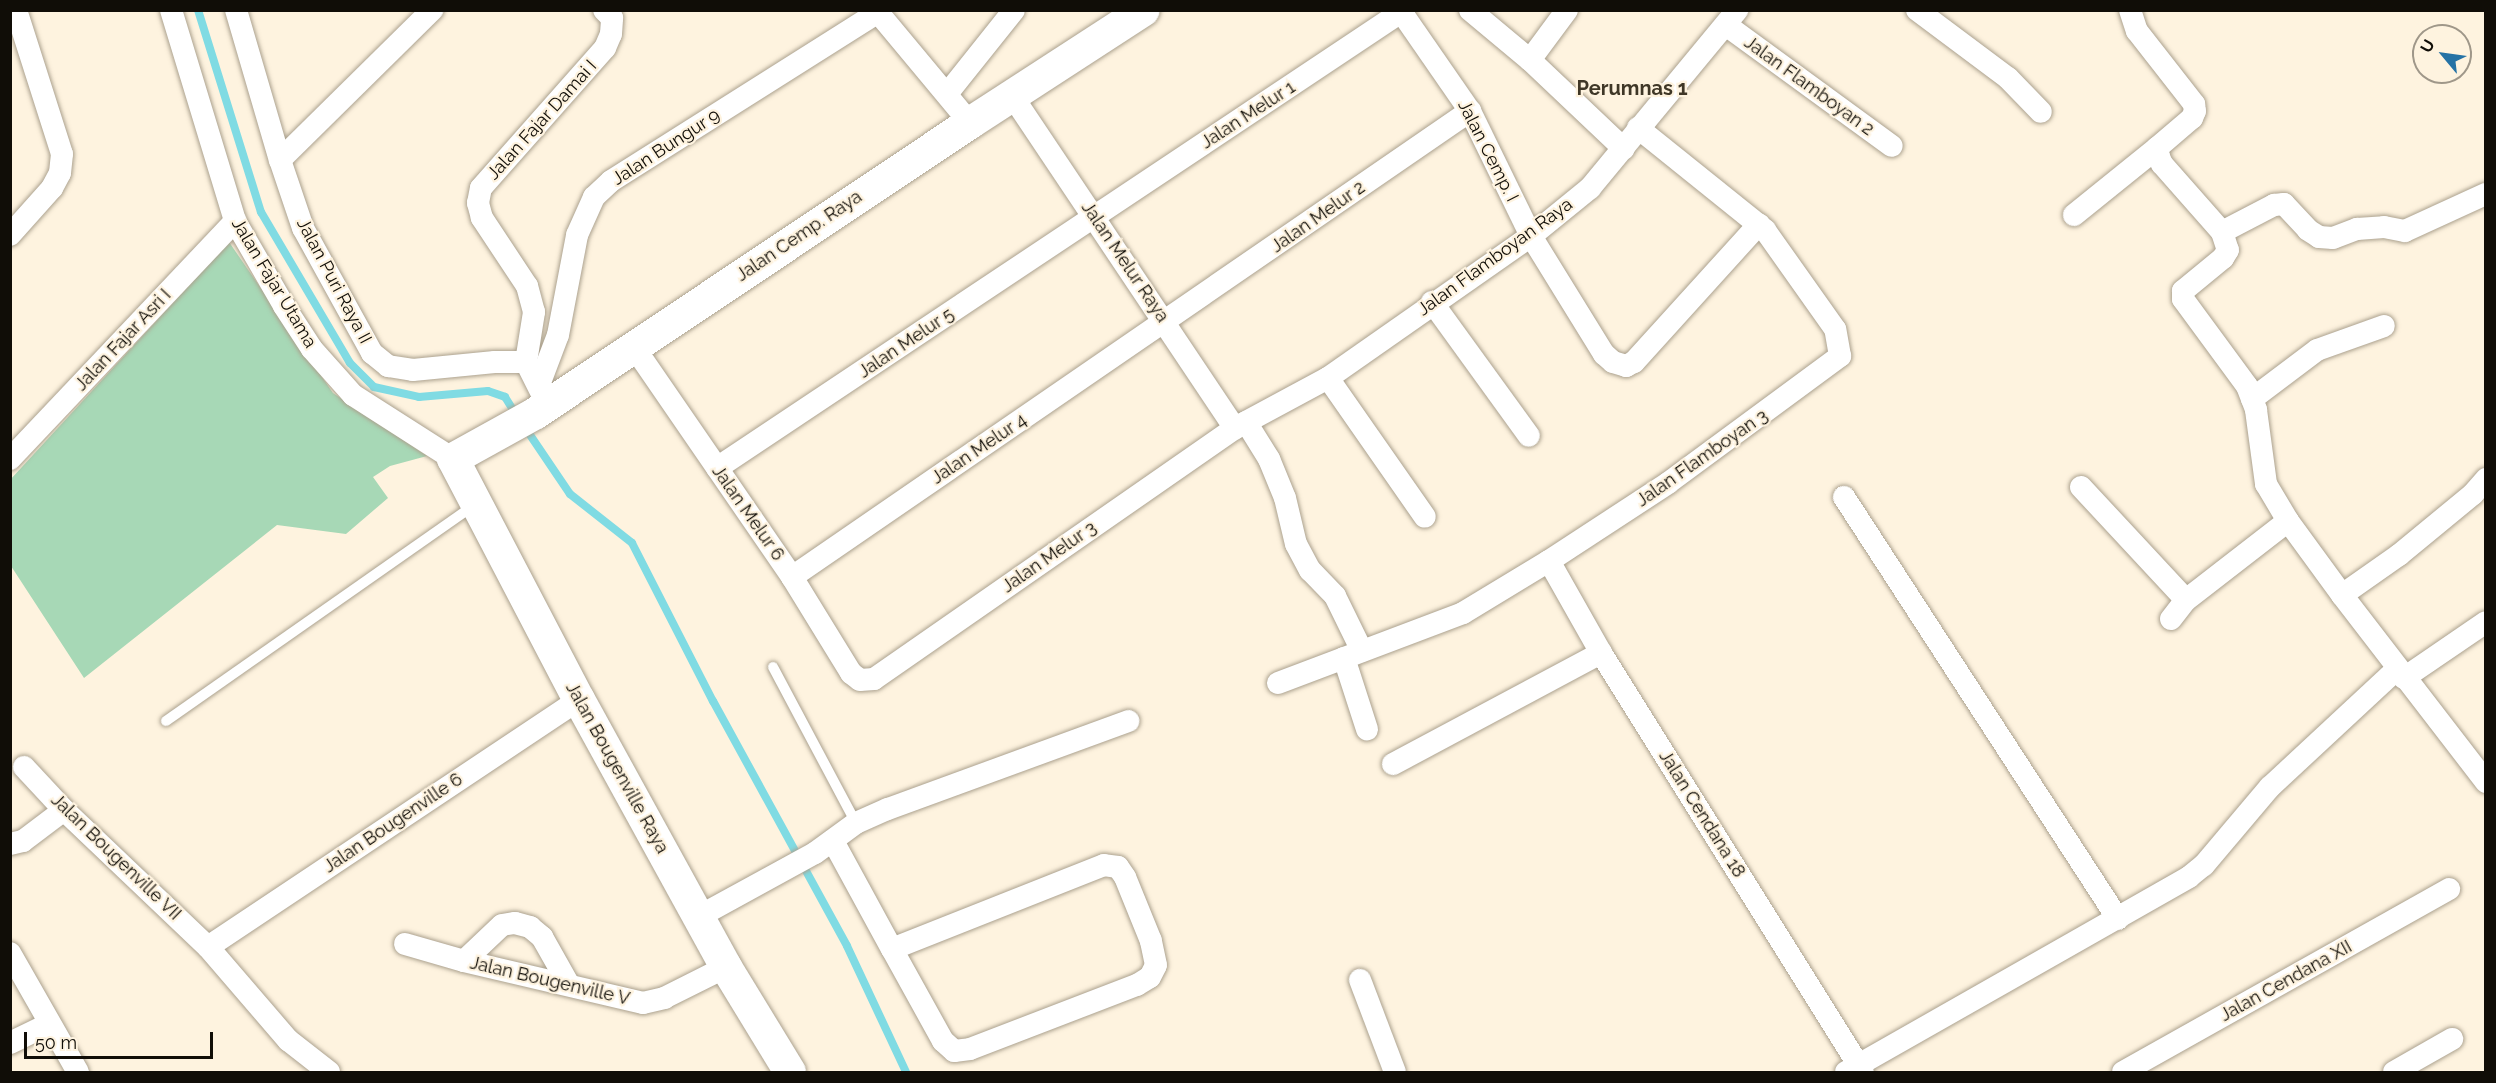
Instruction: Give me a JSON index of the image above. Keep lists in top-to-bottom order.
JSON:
{
  "streets": {
    "street": [
      "Jalan Flamboyan 2",
      "Jalan Melur 1",
      "Jalan Fajar Damai I",
      "Jalan Bungur 9",
      "Jalan Cemp. I",
      "Jalan Melur 2",
      "Jalan Cemp. Raya",
      "Jalan Flamboyan Raya",
      "Jalan Melur Raya",
      "Jalan Puri Raya II",
      "Jalan Fajar Utama",
      "Jalan Fajar Asri I",
      "Jalan Melur 5",
      "Jalan Melur 4",
      "Jalan Flamboyan 3",
      "Jalan Melur 6",
      "Jalan Melur 3",
      "Jalan Bougenville Raya",
      "Jalan Cendana 18",
      "Jalan Bougenville 6",
      "Jalan Bougenville VII",
      "Jalan Bougenville V",
      "Jalan Cendana XII"
    ]
  },
  "crossings": [
    ["Jalan Flamboyan 2", "Jalan Flamboyan Raya"],
    ["Jalan Melur 1", "Jalan Cemp. I"],
    ["Jalan Melur 1", "Jalan Melur Raya"],
    ["Jalan Melur 1", "Jalan Melur 5"],
    ["Jalan Fajar Damai I", "Jalan Puri Raya II"],
    ["Jalan Bungur 9", "Jalan Cemp. Raya"],
    ["Jalan Cemp. I", "Jalan Melur 2"],
    ["Jalan Cemp. I", "Jalan Flamboyan Raya"],
    ["Jalan Cemp. I", "Jalan Flamboyan 3"],
    ["Jalan Melur 2", "Jalan Melur Raya"],
    ["Jalan Melur 2", "Jalan Melur 4"],
    ["Jalan Cemp. Raya", "Jalan Melur Raya"],
    ["Jalan Cemp. Raya", "Jalan Fajar Utama"],
    ["Jalan Cemp. Raya", "Jalan Melur 6"],
    ["Jalan Cemp. Raya", "Jalan Bougenville Raya"],
    ["Jalan Flamboyan Raya", "Jalan Melur Raya"],
    ["Jalan Flamboyan Raya", "Jalan Flamboyan 3"],
    ["Jalan Flamboyan Raya", "Jalan Melur 3"],
    ["Jalan Melur Raya", "Jalan Melur 5"],
    ["Jalan Melur Raya", "Jalan Melur 4"],
    ["Jalan Melur Raya", "Jalan Flamboyan 3"],
    ["Jalan Melur Raya", "Jalan Melur 3"],
    ["Jalan Fajar Utama", "Jalan Fajar Asri I"],
    ["Jalan Fajar Utama", "Jalan Bougenville Raya"],
    ["Jalan Melur 5", "Jalan Melur 6"],
    ["Jalan Melur 4", "Jalan Melur 6"],
    ["Jalan Flamboyan 3", "Jalan Cendana 18"],
    ["Jalan Melur 6", "Jalan Melur 3"],
    ["Jalan Bougenville Raya", "Jalan Bougenville 6"],
    ["Jalan Bougenville Raya", "Jalan Bougenville V"],
    ["Jalan Bougenville 6", "Jalan Bougenville VII"]
  ],
  "districts": ["Perumnas 1"],
  "scale_bar": "50 m",
  "north": "top left"
}
